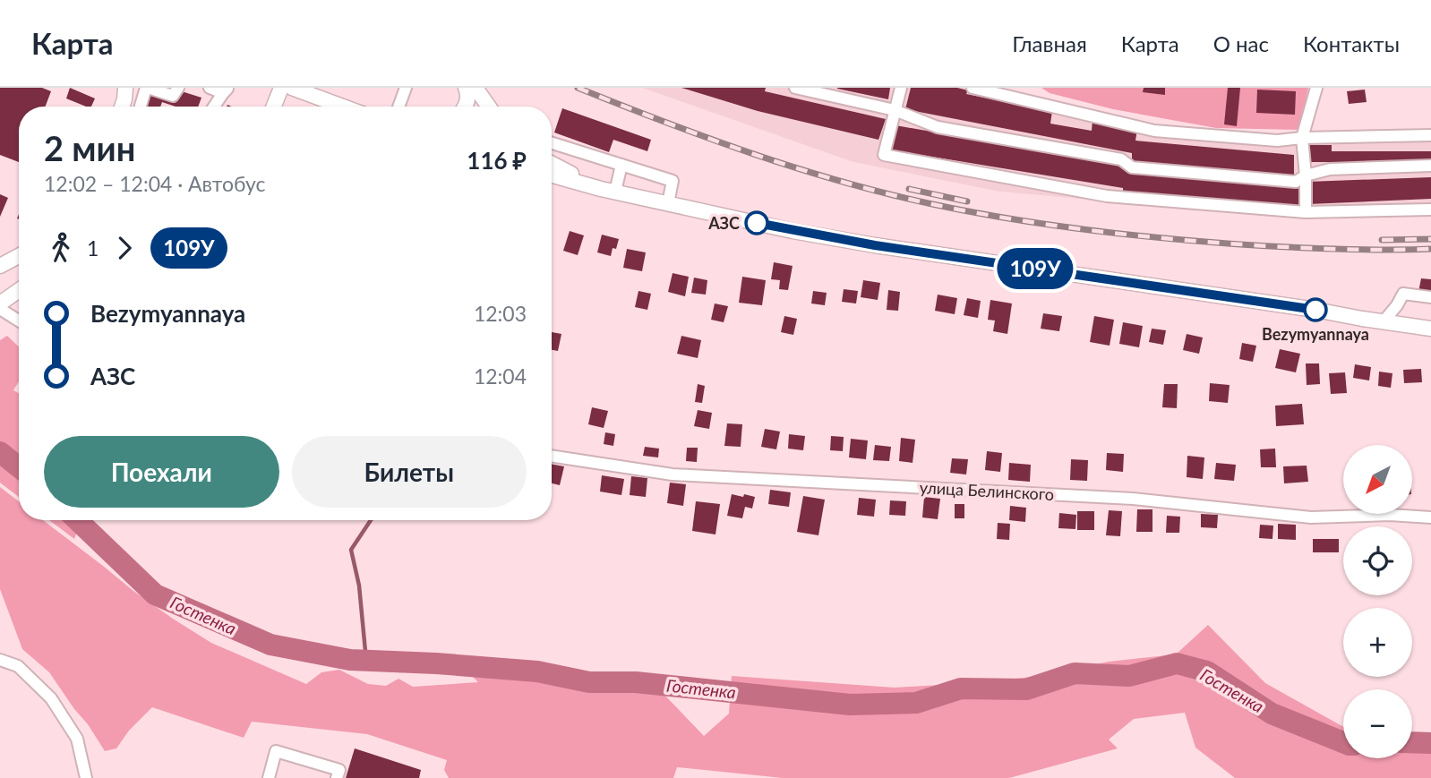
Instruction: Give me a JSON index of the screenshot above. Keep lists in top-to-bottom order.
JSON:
{
  "streets": {
    "street": ["улица Белинского"]
  },
  "water": ["Гостенка"],
  "places": ["АЗС", "Bezymyannaya"],
  "lines": ["bus line 109У"],
  "north": "bottom left",
  "page": {
    "header": "Карта",
    "nav": [
      "Главная",
      "Карта",
      "О нас",
      "Контакты"
    ],
    "on_map": "109У",
    "heading": ["2 мин", "12:02 – 12:04 · Автобус", "116 ₽"],
    "legs": ["1", "109У"],
    "list": [
      {
        "name": "Bezymyannaya",
        "value": "12:03"
      },
      {
        "name": "АЗС",
        "value": "12:04"
      }
    ],
    "buttons": ["Поехали", "Билеты"],
    "map_buttons": ["+", "−"]
  }
}
